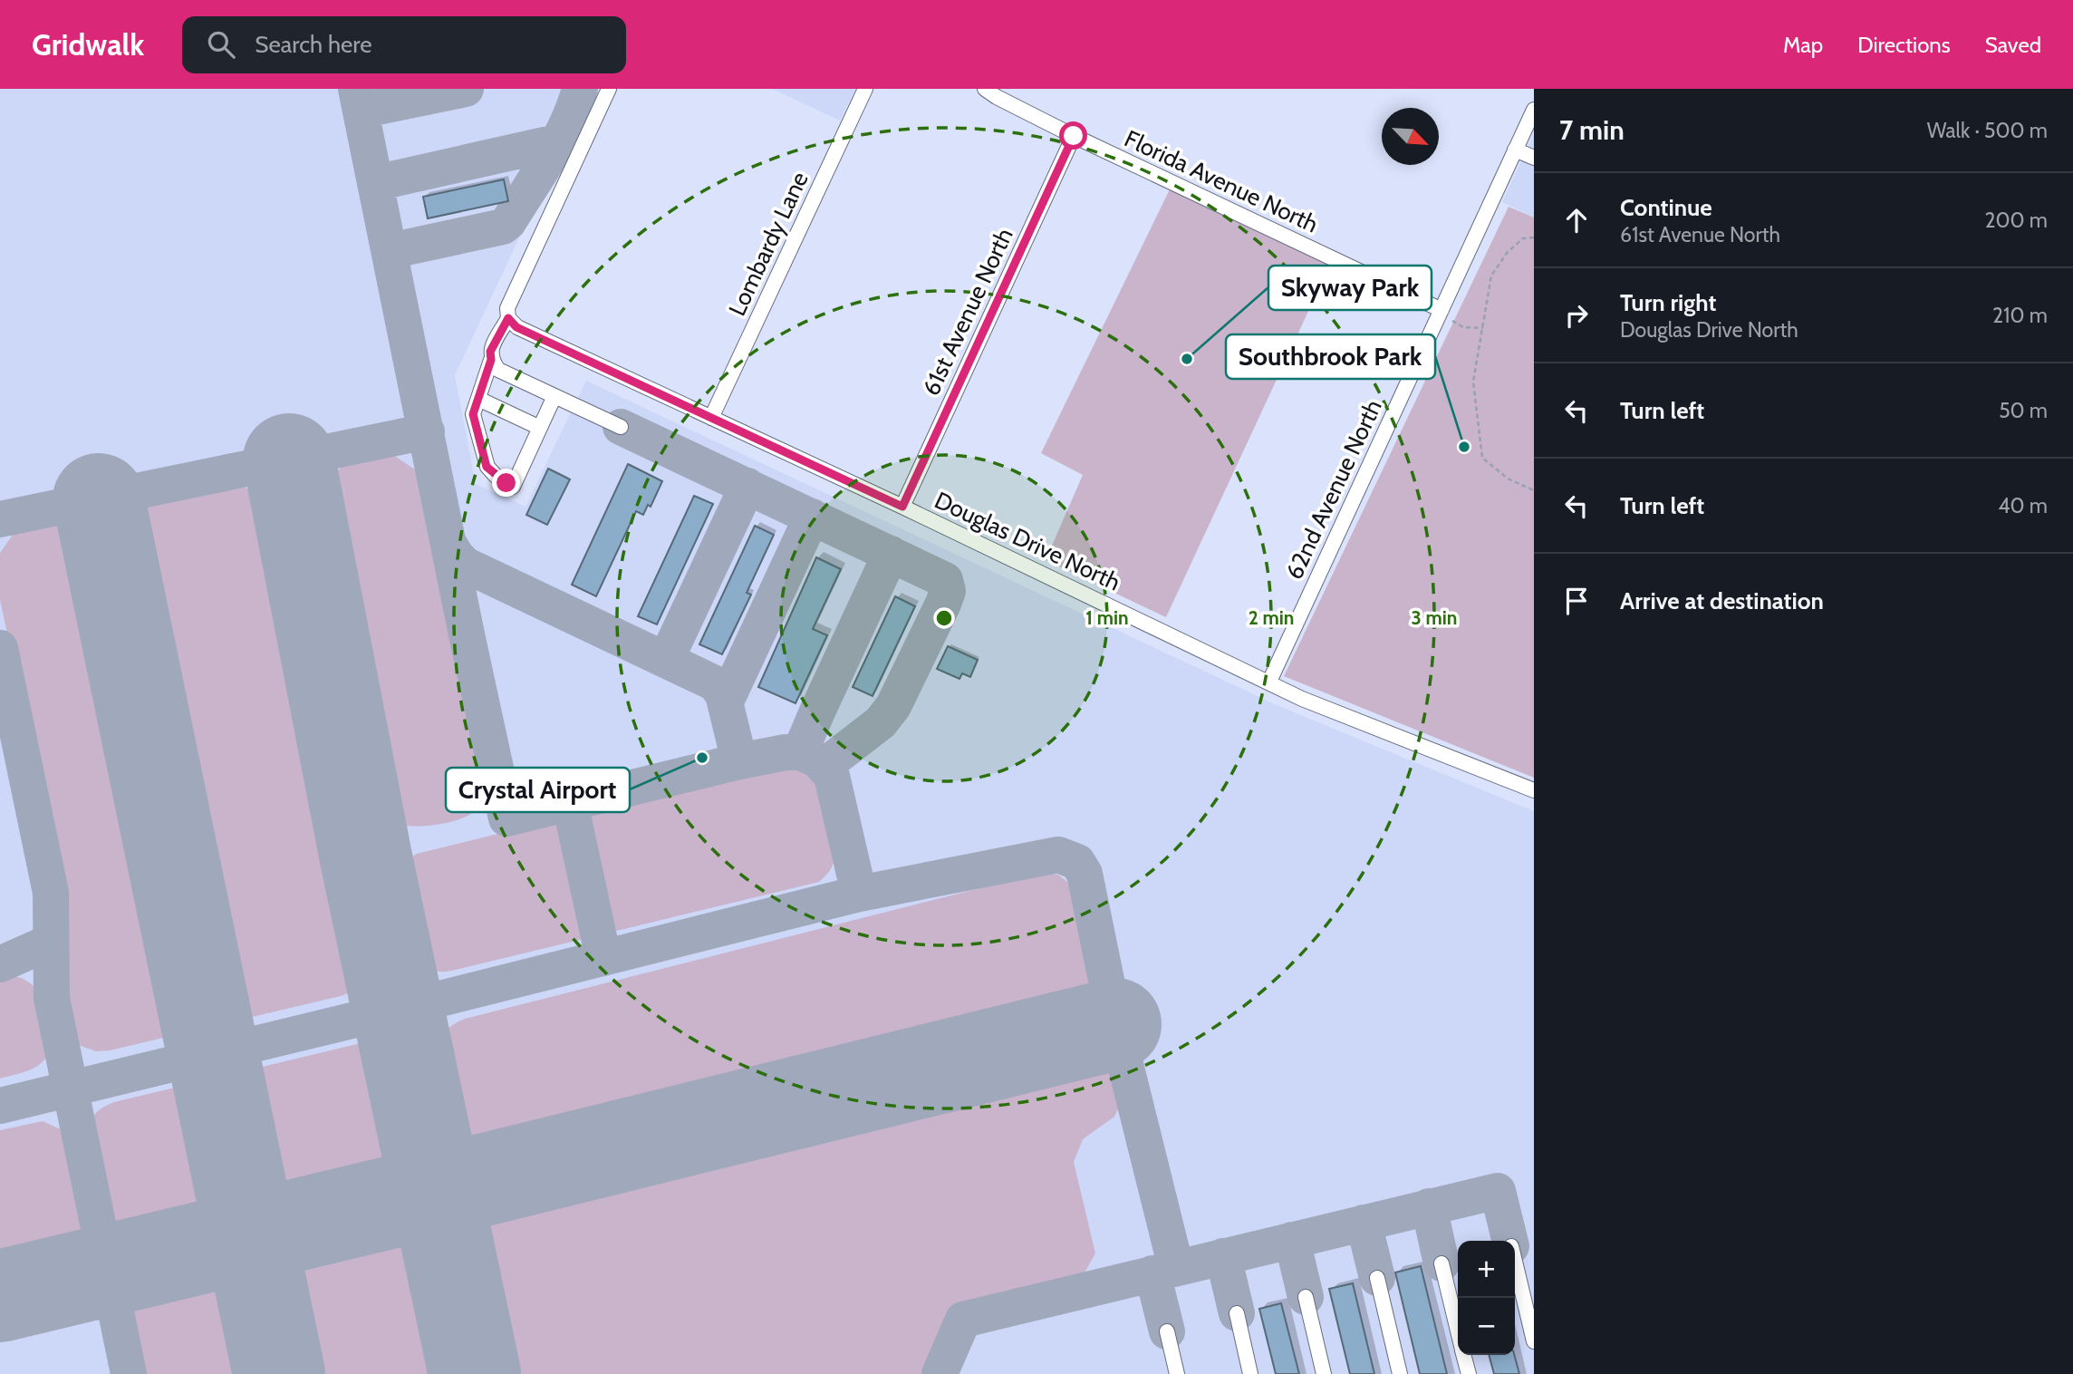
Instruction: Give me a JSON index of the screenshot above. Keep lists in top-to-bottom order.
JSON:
{
  "streets": {
    "street": [
      "Florida Avenue North",
      "Lombardy Lane",
      "61st Avenue North",
      "62nd Avenue North",
      "Douglas Drive North"
    ]
  },
  "crossings": [
    ["Florida Avenue North", "61st Avenue North"],
    ["Florida Avenue North", "62nd Avenue North"],
    ["Lombardy Lane", "Douglas Drive North"],
    ["61st Avenue North", "Douglas Drive North"],
    ["62nd Avenue North", "Douglas Drive North"]
  ],
  "places": ["Skyway Park", "Southbrook Park", "Crystal Airport"],
  "north": "bottom right",
  "page": {
    "header": "Gridwalk",
    "search": "Search here",
    "nav": ["Map", "Directions", "Saved"],
    "heading": ["7 min", "Walk · 500 m"],
    "list": [
      ["Continue", "61st Avenue North", "200 m"],
      ["Turn right", "Douglas Drive North", "210 m"],
      ["Turn left", "50 m"],
      ["Turn left", "40 m"],
      "Arrive at destination"
    ],
    "map_buttons": ["+", "−"]
  },
  "rings": ["1 min", "2 min", "3 min"]
}
